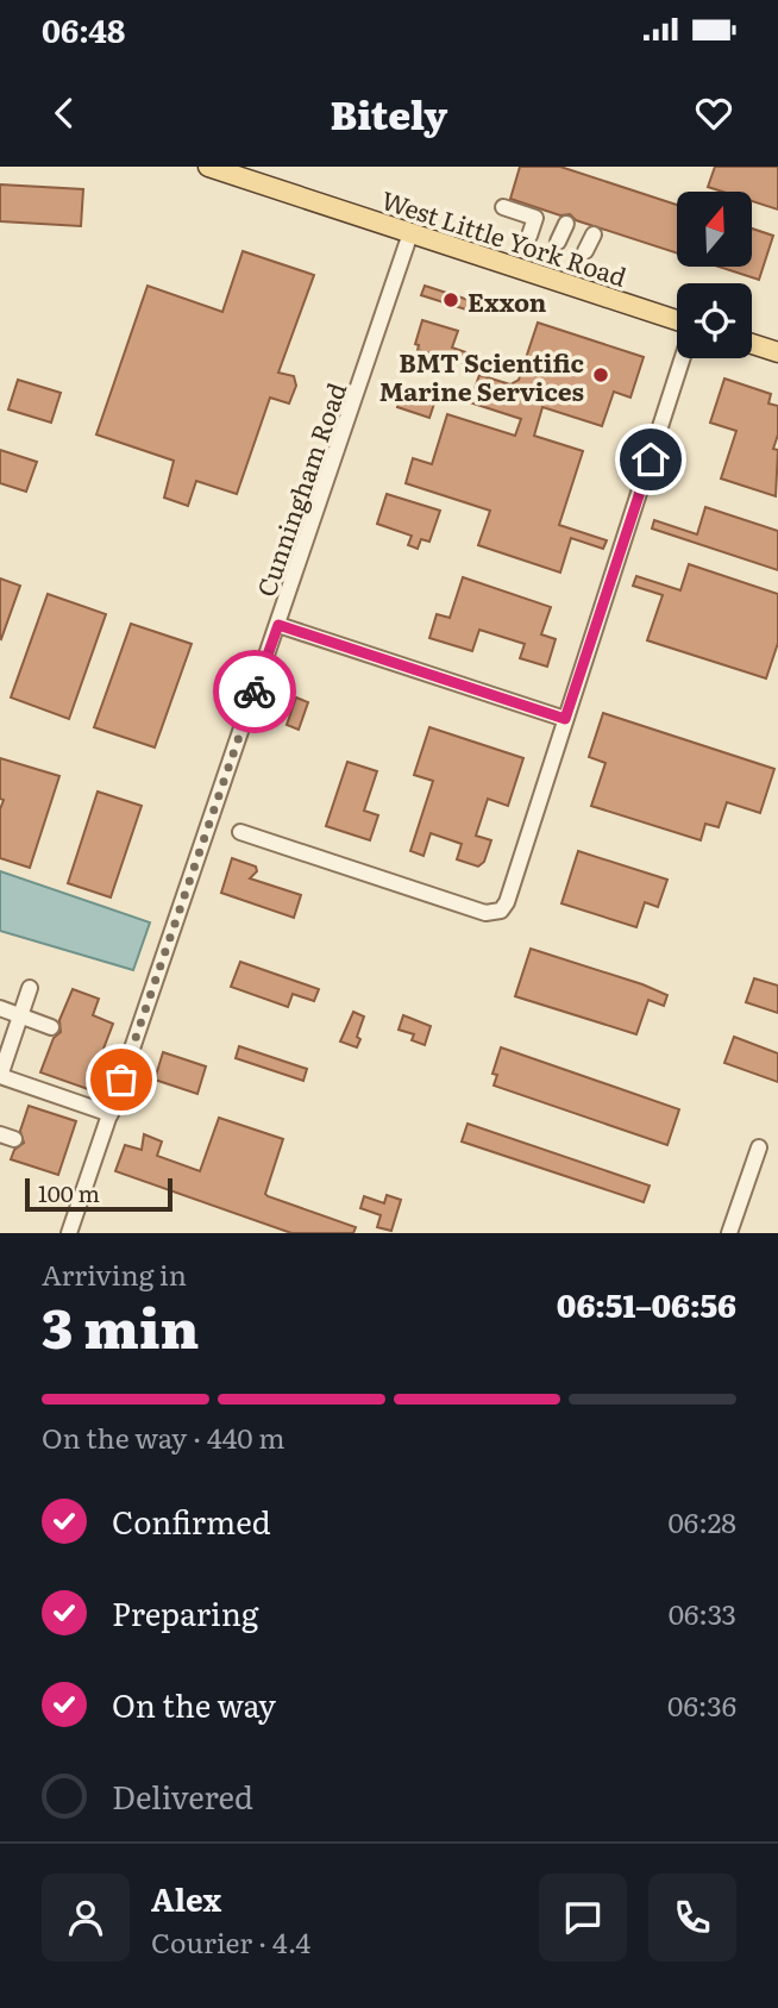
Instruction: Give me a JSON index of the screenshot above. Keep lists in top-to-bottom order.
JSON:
{
  "streets": {
    "main road": ["West Little York Road"],
    "street": ["Cunningham Road"]
  },
  "crossings": [
    ["West Little York Road", "Cunningham Road"]
  ],
  "places": ["Exxon", "BMT Scientific Marine Services"],
  "scale_bar": "100 m",
  "north": "top",
  "page": {
    "status": "06:48",
    "header": "Bitely",
    "scale": "100 m",
    "heading": ["3 min", "Arriving in", "06:51–06:56"],
    "panel": ["Alex", "Courier · 4.4"],
    "bar": "On the way · 440 m",
    "list": [
      ["Confirmed", "06:28"],
      ["Preparing", "06:33"],
      ["On the way", "06:36"],
      "Delivered"
    ]
  }
}
